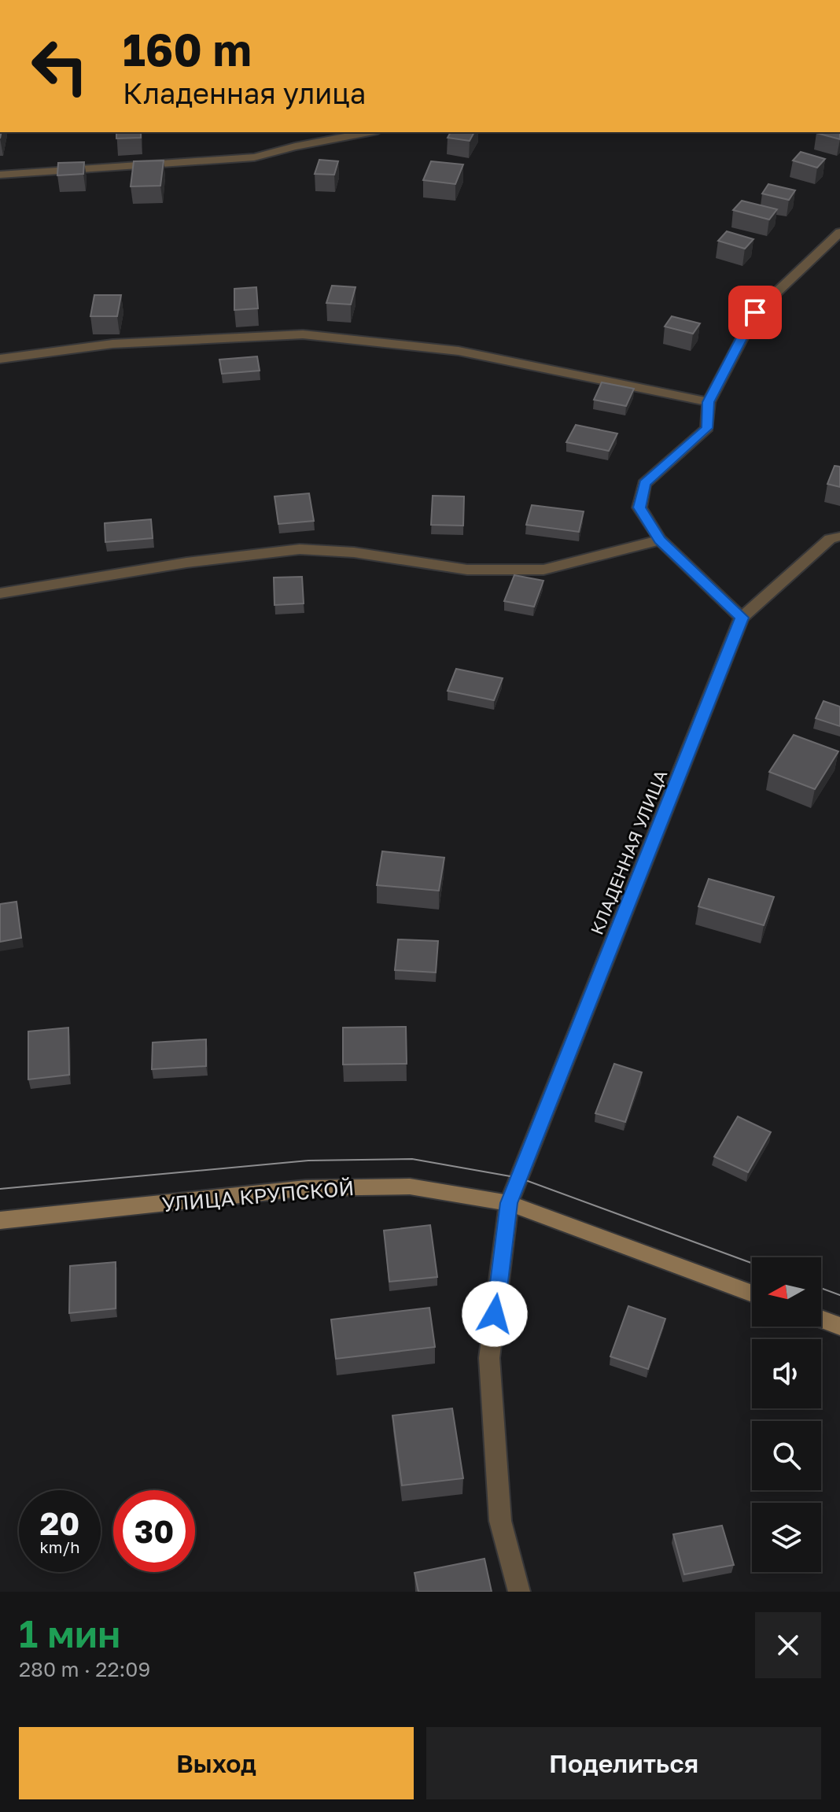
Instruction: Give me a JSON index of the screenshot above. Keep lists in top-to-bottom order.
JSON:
{
  "streets": {
    "main road": ["УЛИЦА КРУПСКОЙ"],
    "street": ["КЛАДЕННАЯ УЛИЦА"]
  },
  "crossings": [
    ["КЛАДЕННАЯ УЛИЦА", "УЛИЦА КРУПСКОЙ"]
  ],
  "north": "left",
  "page": {
    "turn": ["160 m", "Кладенная улица"],
    "speed": "20 km/h",
    "limit": "30",
    "heading": ["1 мин", "280 m · 22:09"],
    "buttons": ["Выход", "Поделиться"]
  }
}
